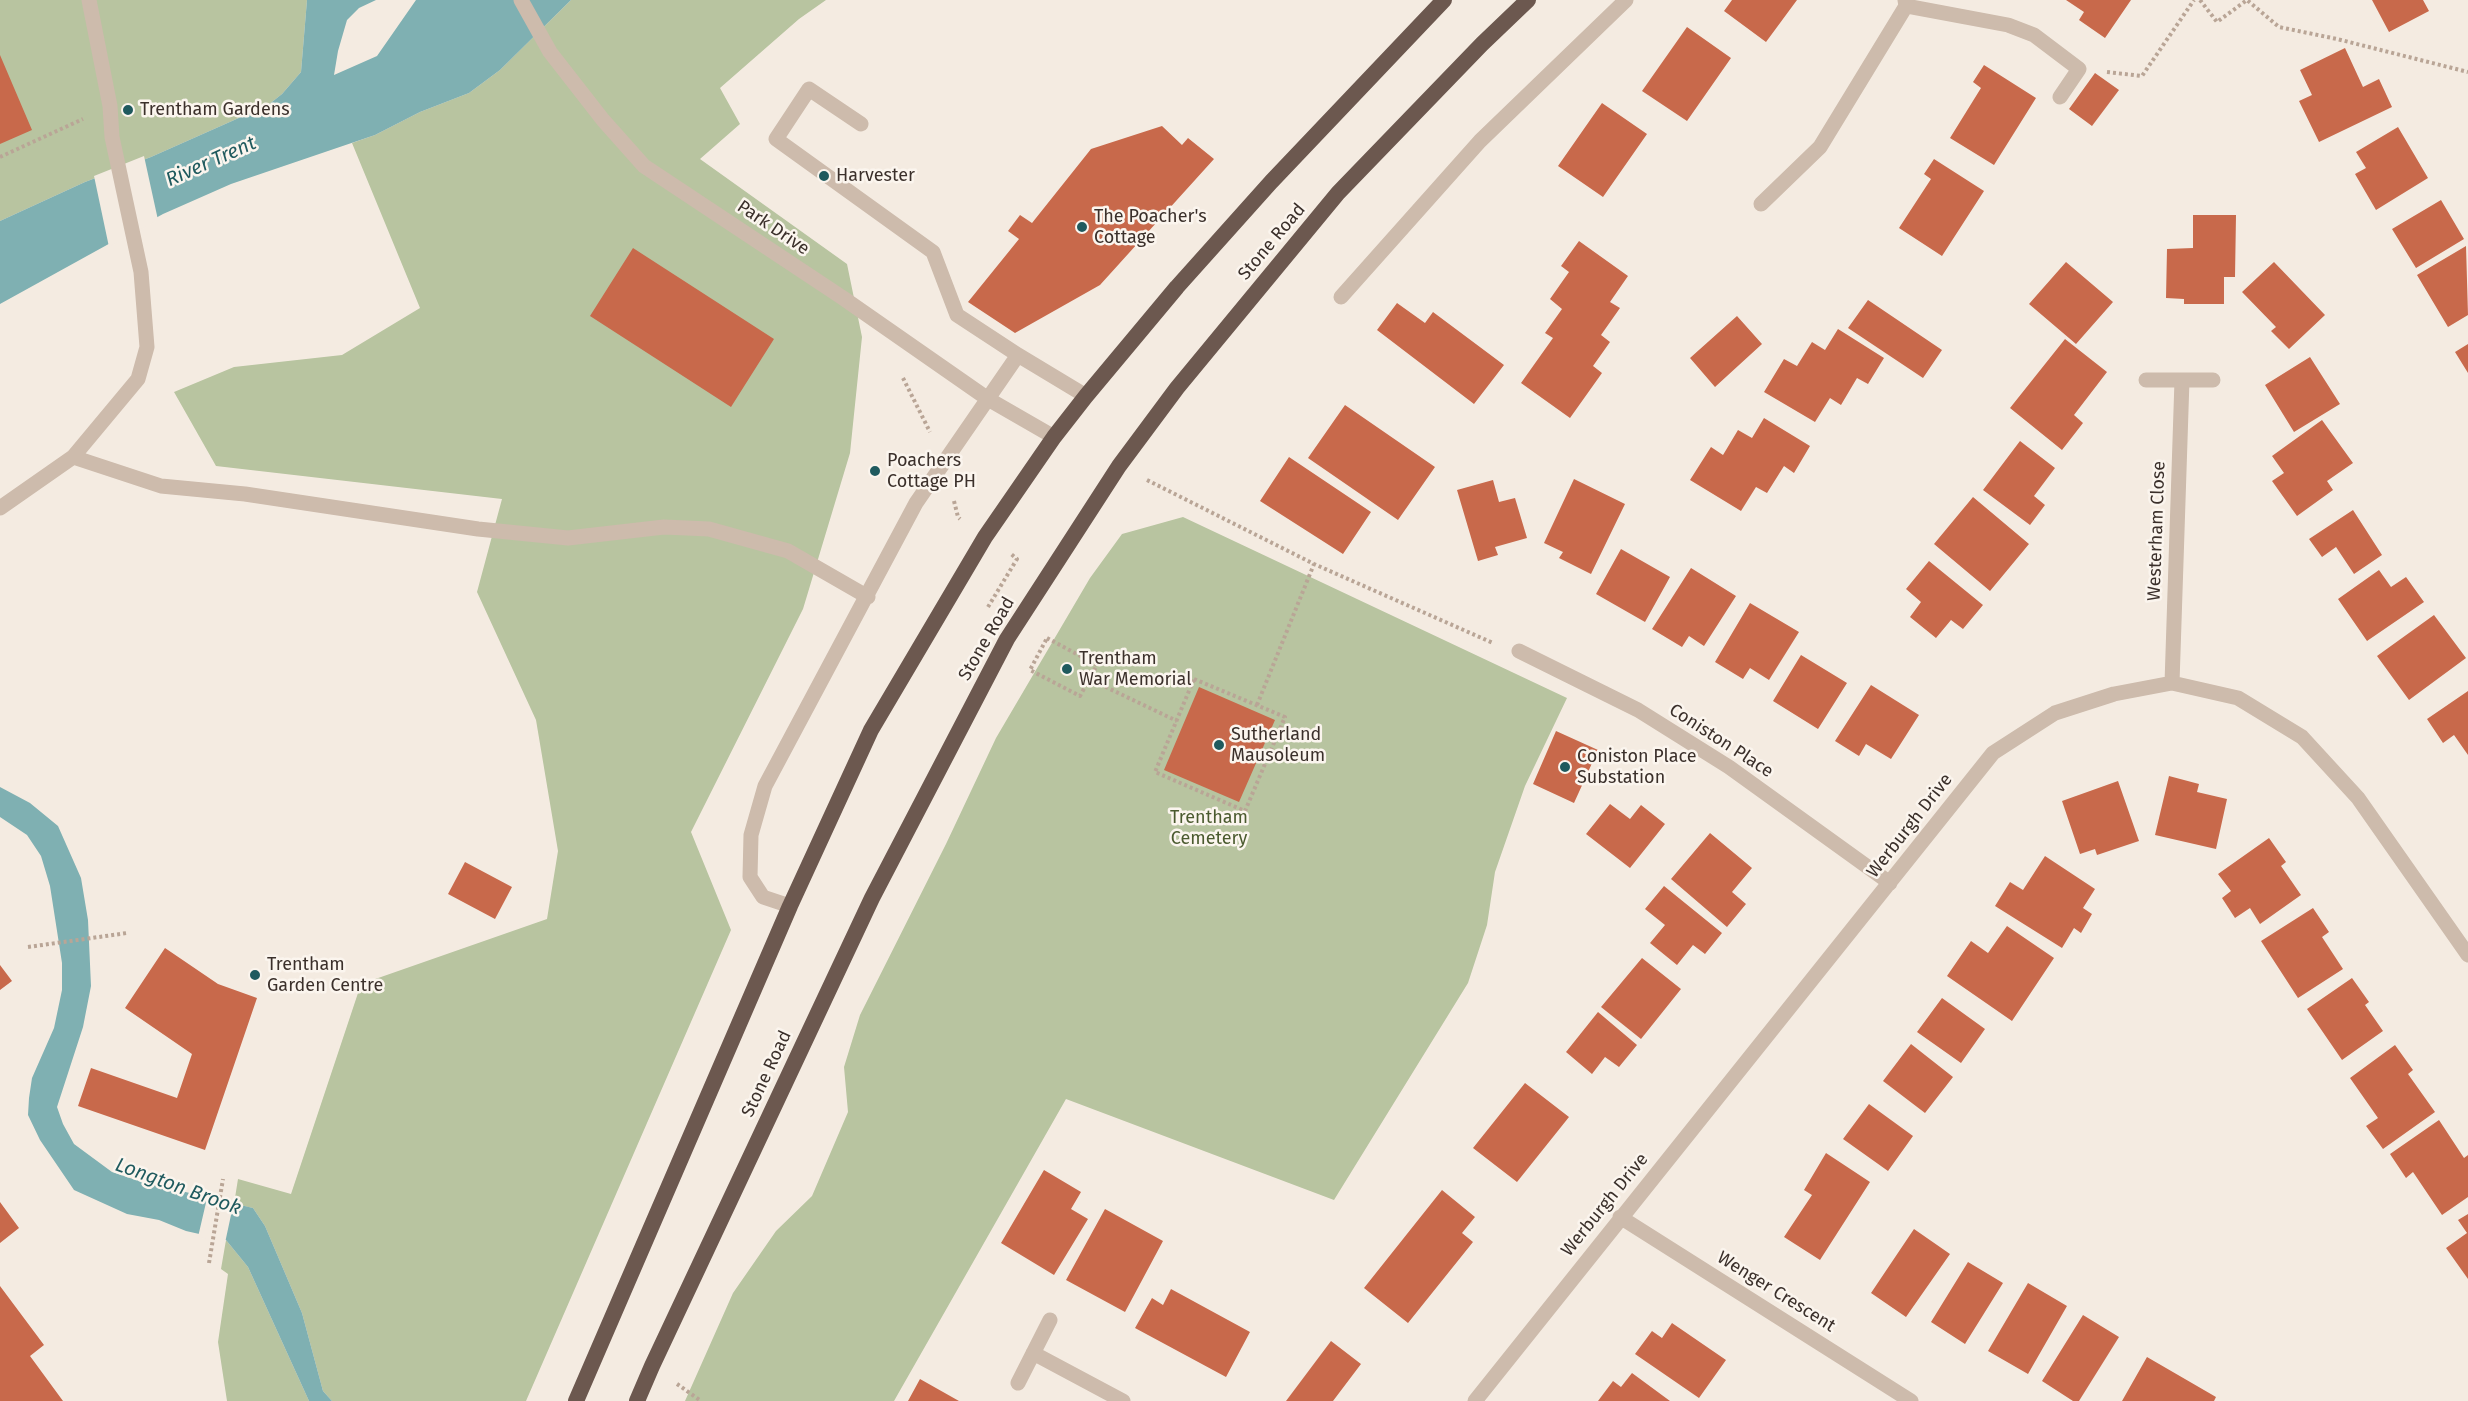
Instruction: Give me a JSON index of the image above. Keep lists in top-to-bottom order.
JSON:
{
  "streets": {
    "highway": ["Stone Road"],
    "street": [
      "Park Drive",
      "Westerham Close",
      "Coniston Place",
      "Werburgh Drive",
      "Wenger Crescent"
    ]
  },
  "crossings": [
    ["Westerham Close", "Werburgh Drive"],
    ["Coniston Place", "Werburgh Drive"],
    ["Werburgh Drive", "Wenger Crescent"]
  ],
  "water": ["River Trent", "Longton Brook"],
  "parks": ["Trentham Cemetery"],
  "places": [
    "Trentham Gardens",
    "Harvester",
    "The Poacher's Cottage",
    "Poachers Cottage PH",
    "Trentham War Memorial",
    "Sutherland Mausoleum",
    "Coniston Place Substation",
    "Trentham Garden Centre"
  ]
}
